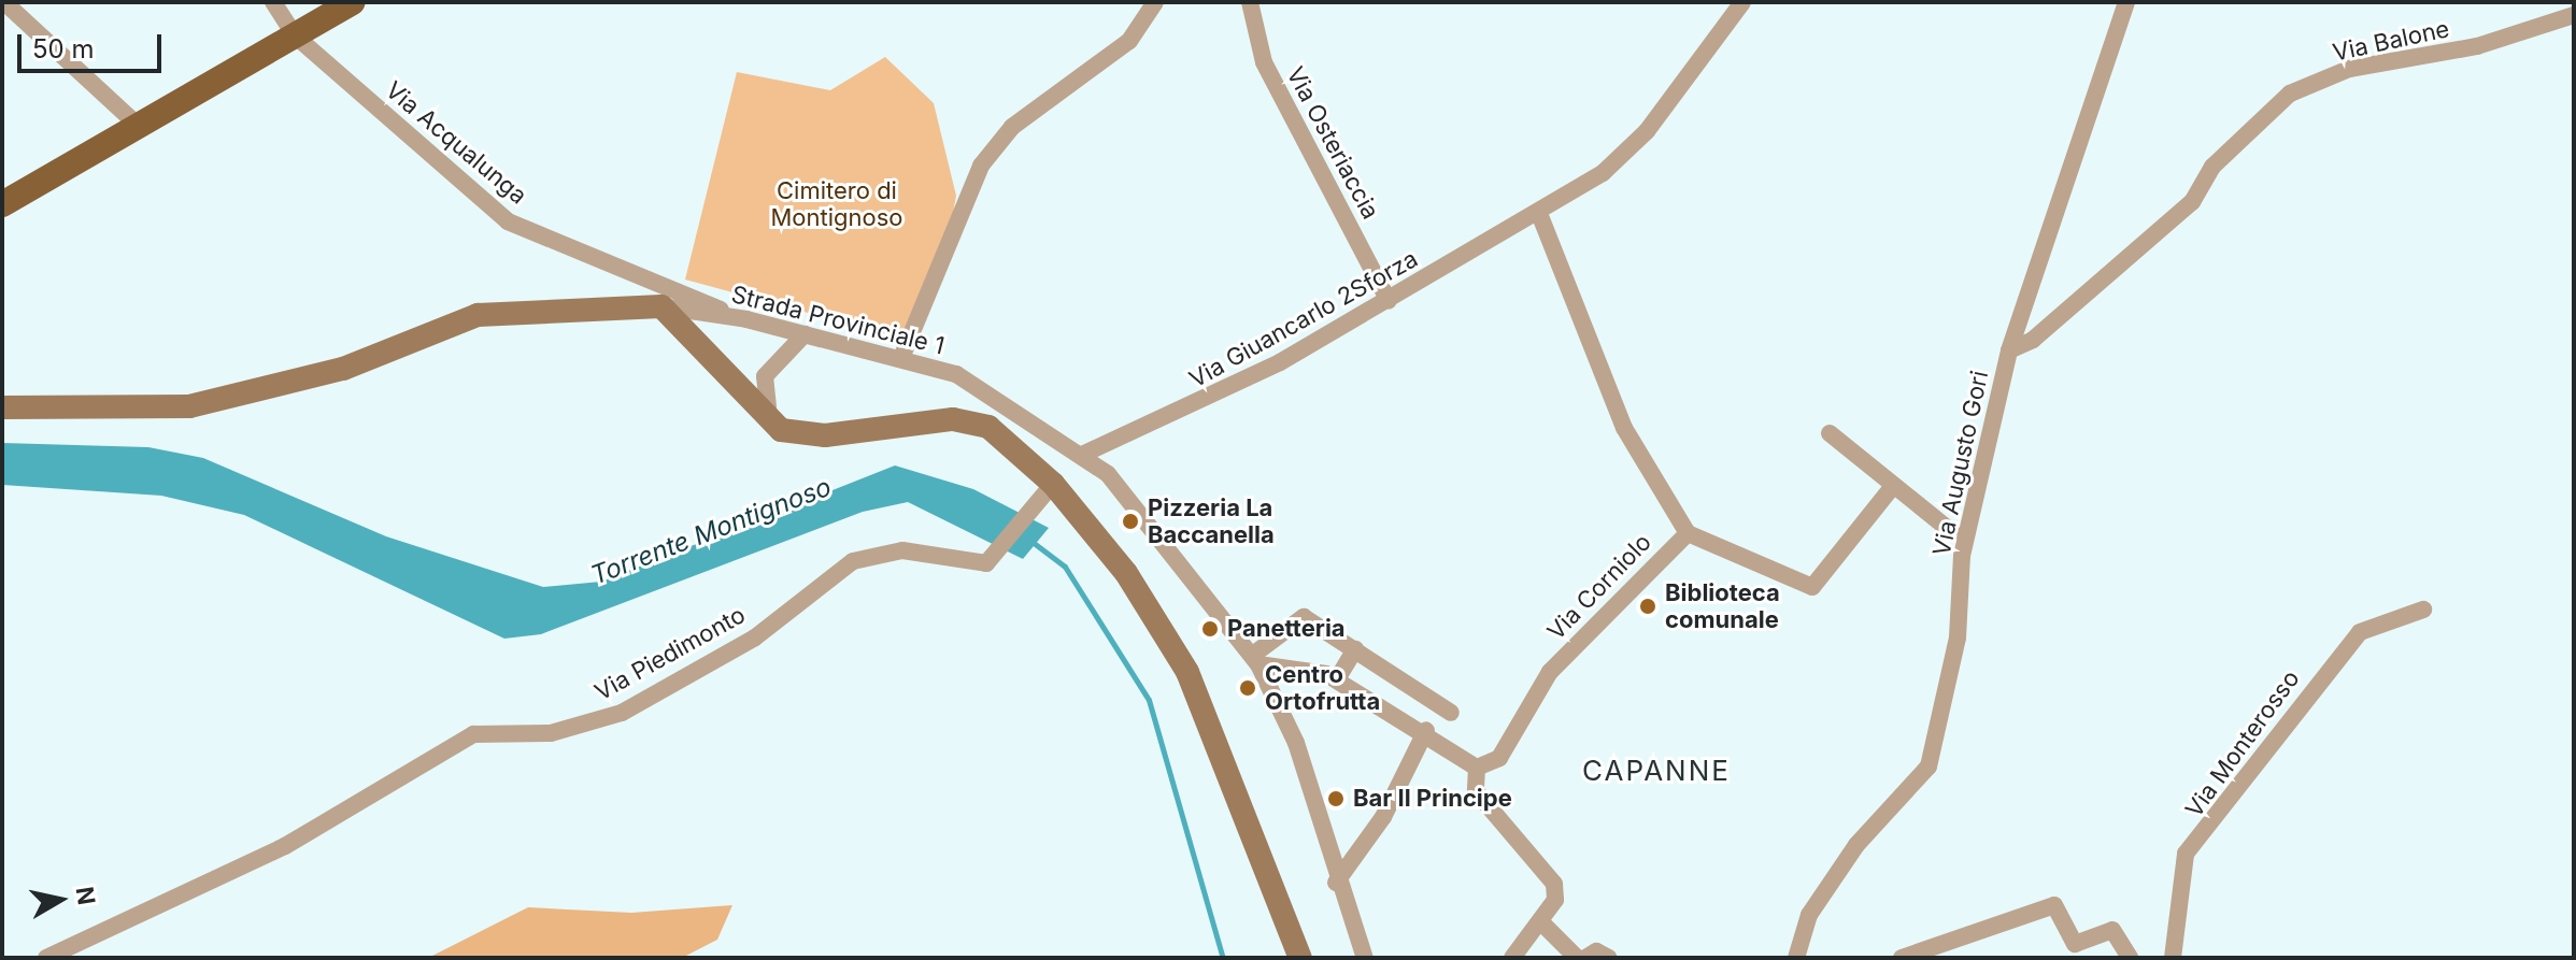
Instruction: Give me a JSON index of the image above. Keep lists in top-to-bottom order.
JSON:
{
  "streets": {
    "street": [
      "Via Balone",
      "Via Acqualunga",
      "Via Osteriaccia",
      "Via Giuancarlo 2Sforza",
      "Strada Provinciale 1",
      "Via Augusto Gori",
      "Via Corniolo",
      "Via Piedimonto",
      "Via Monterosso"
    ]
  },
  "crossings": [
    ["Via Balone", "Via Augusto Gori"],
    ["Via Acqualunga", "Strada Provinciale 1"],
    ["Via Osteriaccia", "Via Giuancarlo 2Sforza"],
    ["Via Giuancarlo 2Sforza", "Strada Provinciale 1"],
    ["Via Giuancarlo 2Sforza", "Via Corniolo"]
  ],
  "districts": ["CAPANNE"],
  "water": ["Torrente Montignoso"],
  "parks": ["Cimitero di Montignoso"],
  "places": [
    "Pizzeria La Baccanella",
    "Biblioteca comunale",
    "Panetteria",
    "Centro Ortofrutta",
    "Bar Il Principe"
  ],
  "scale_bar": "50 m",
  "north": "right"
}
